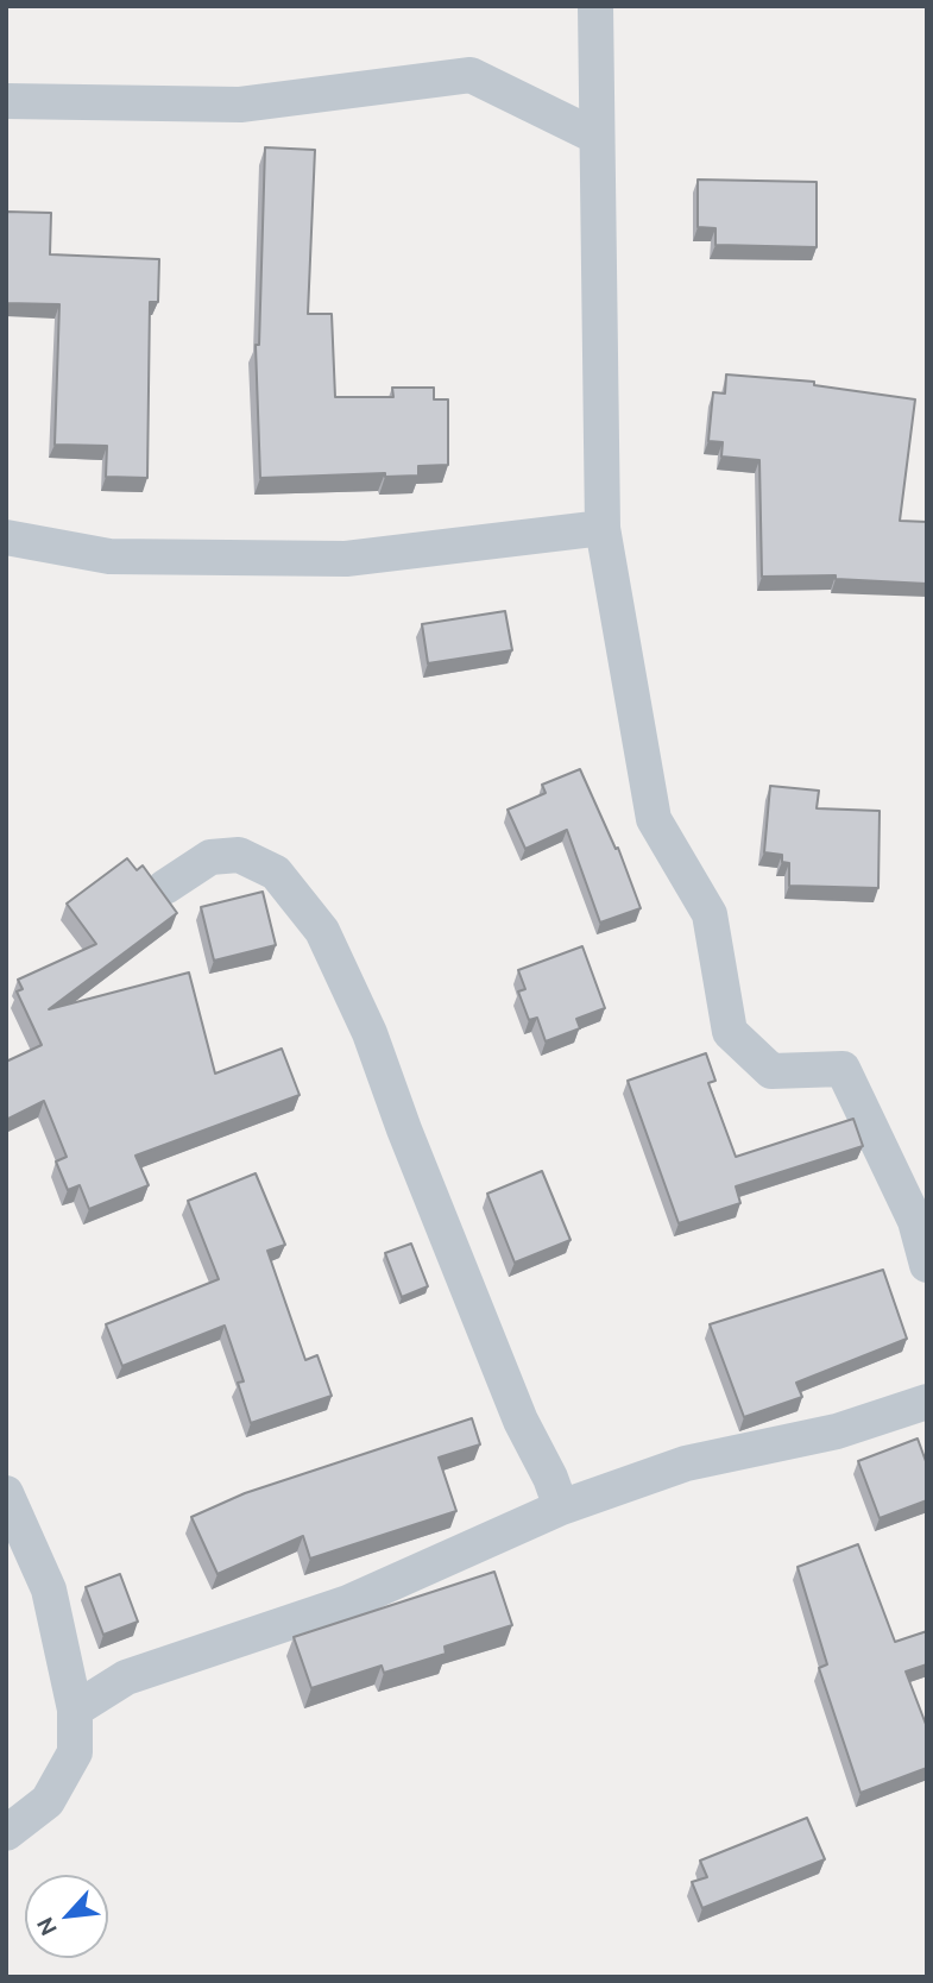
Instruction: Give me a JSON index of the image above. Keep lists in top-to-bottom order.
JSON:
{
  "north": "bottom left"
}
